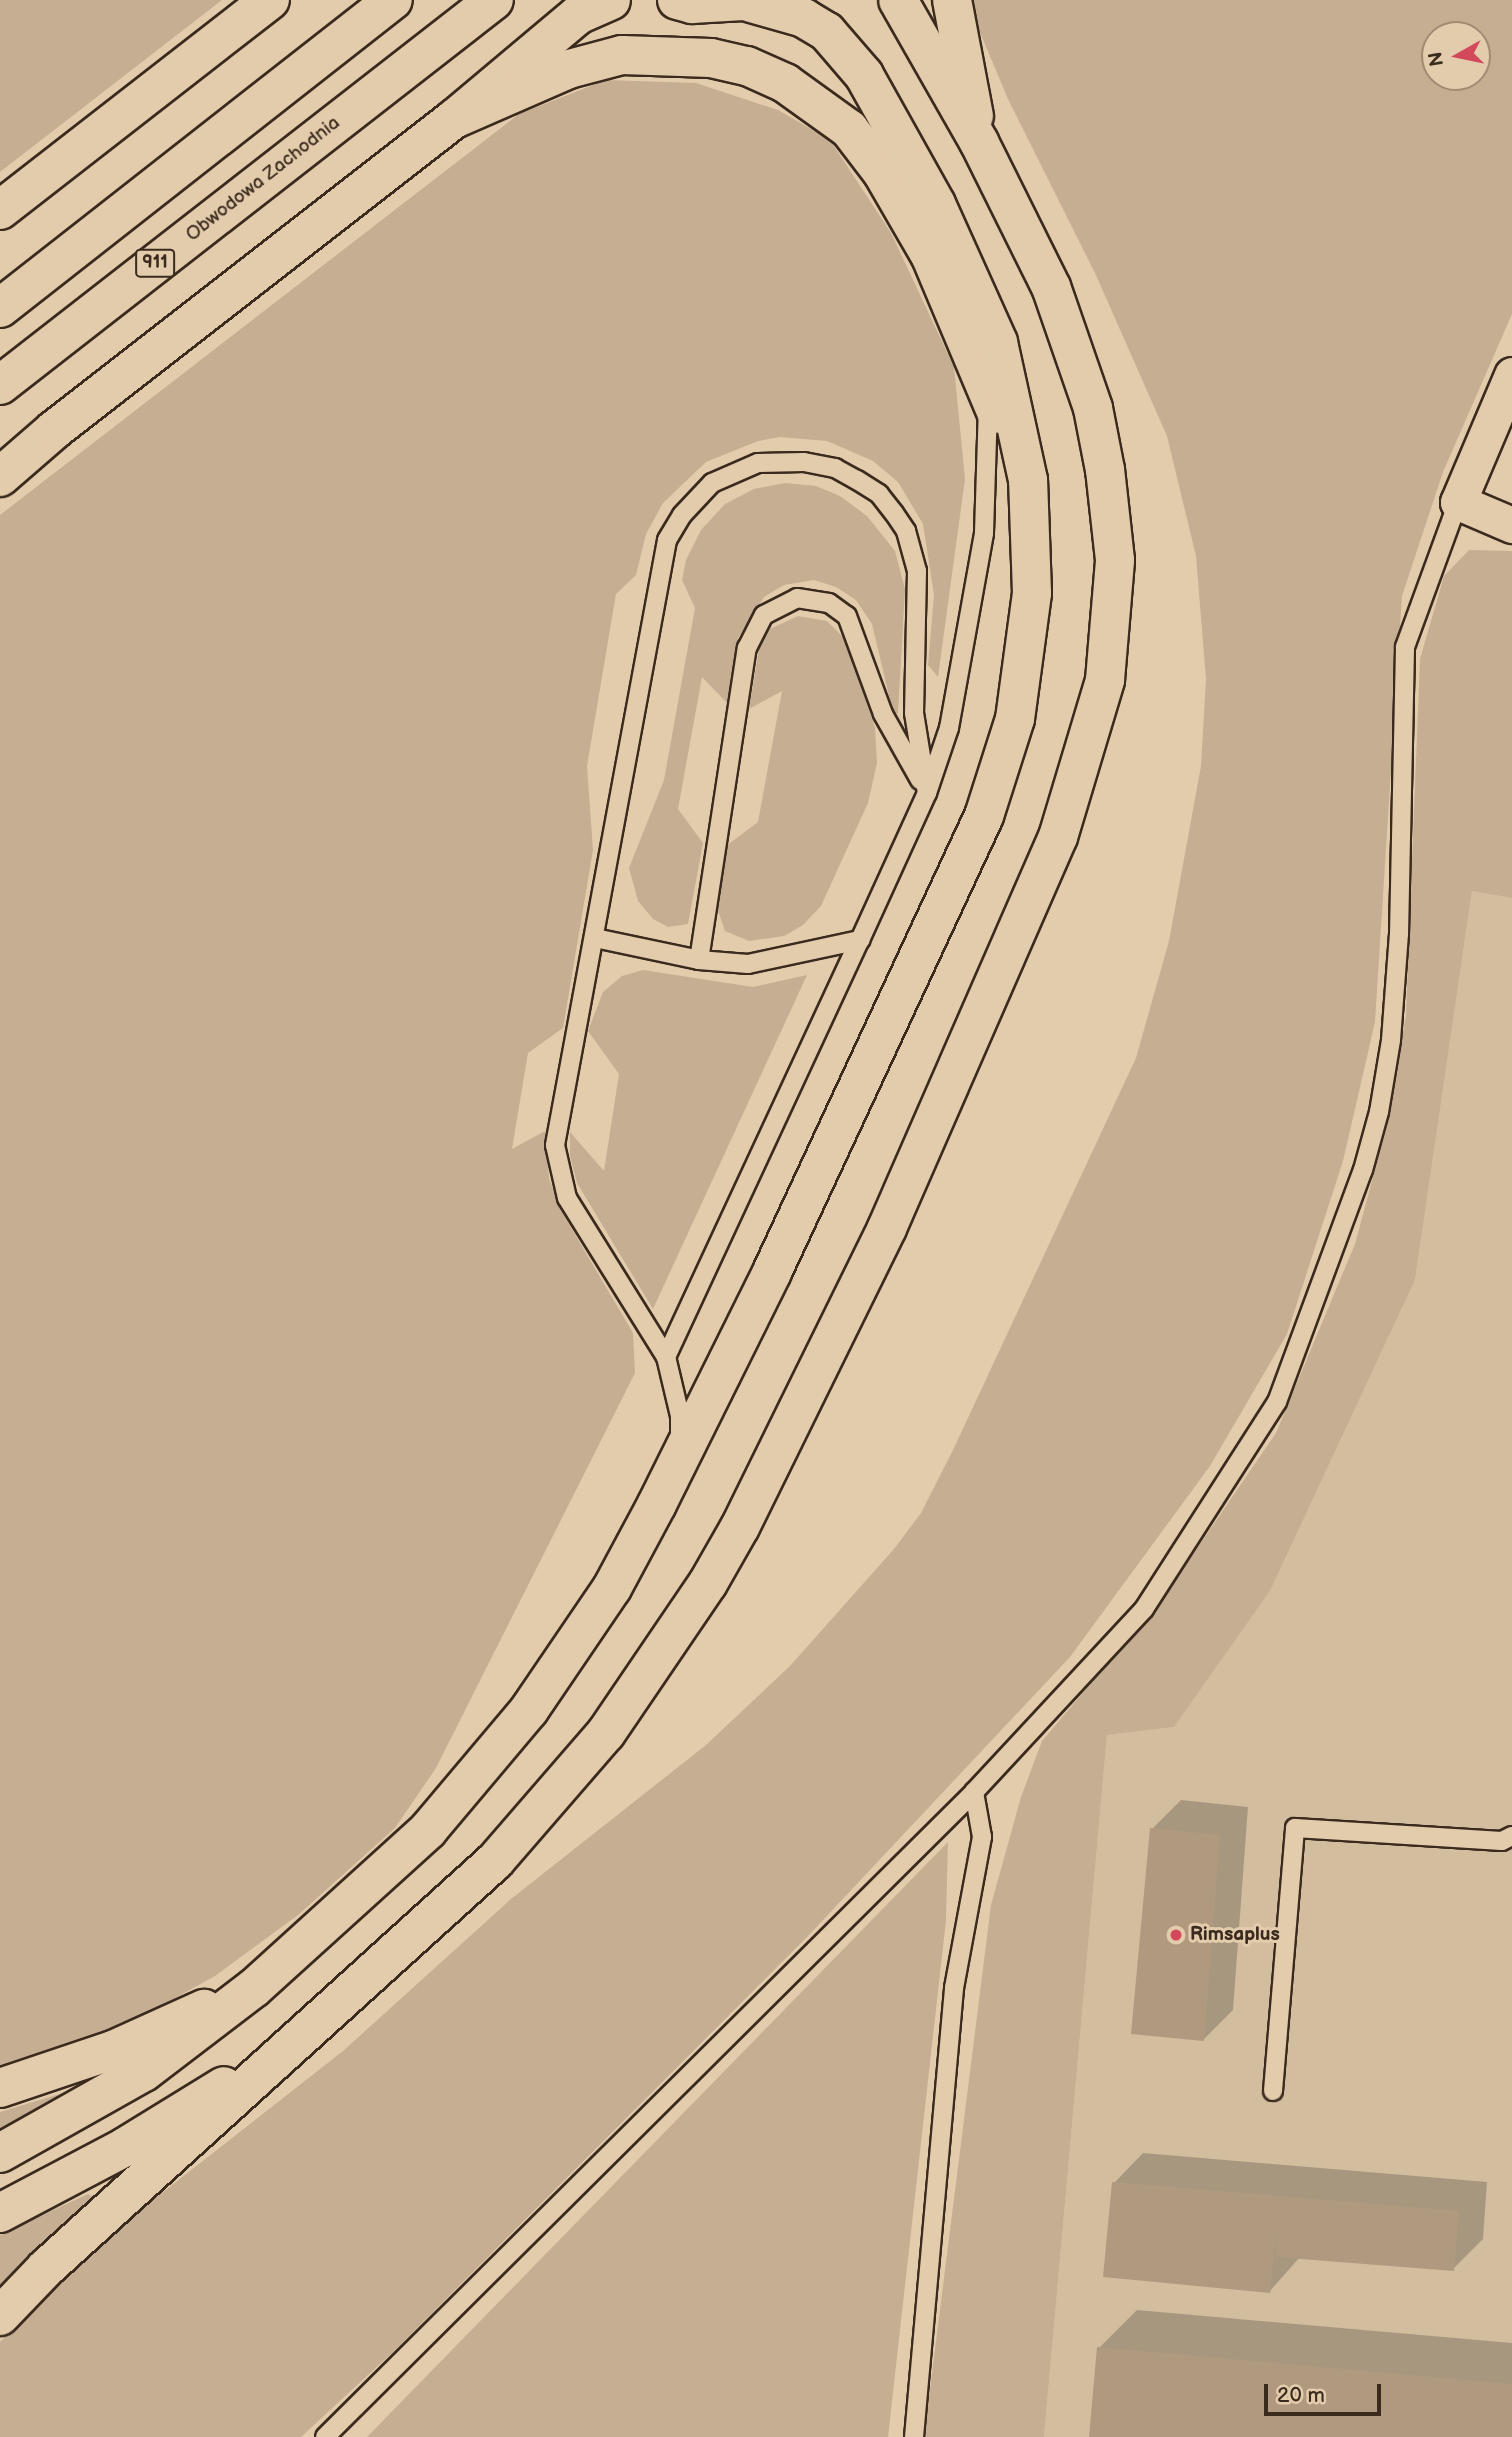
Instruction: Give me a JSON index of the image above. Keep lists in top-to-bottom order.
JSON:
{
  "streets": {
    "main road": ["Obwodowa Zachodnia", "911"]
  },
  "places": ["Rimsaplus"],
  "scale_bar": "20 m",
  "north": "left"
}
